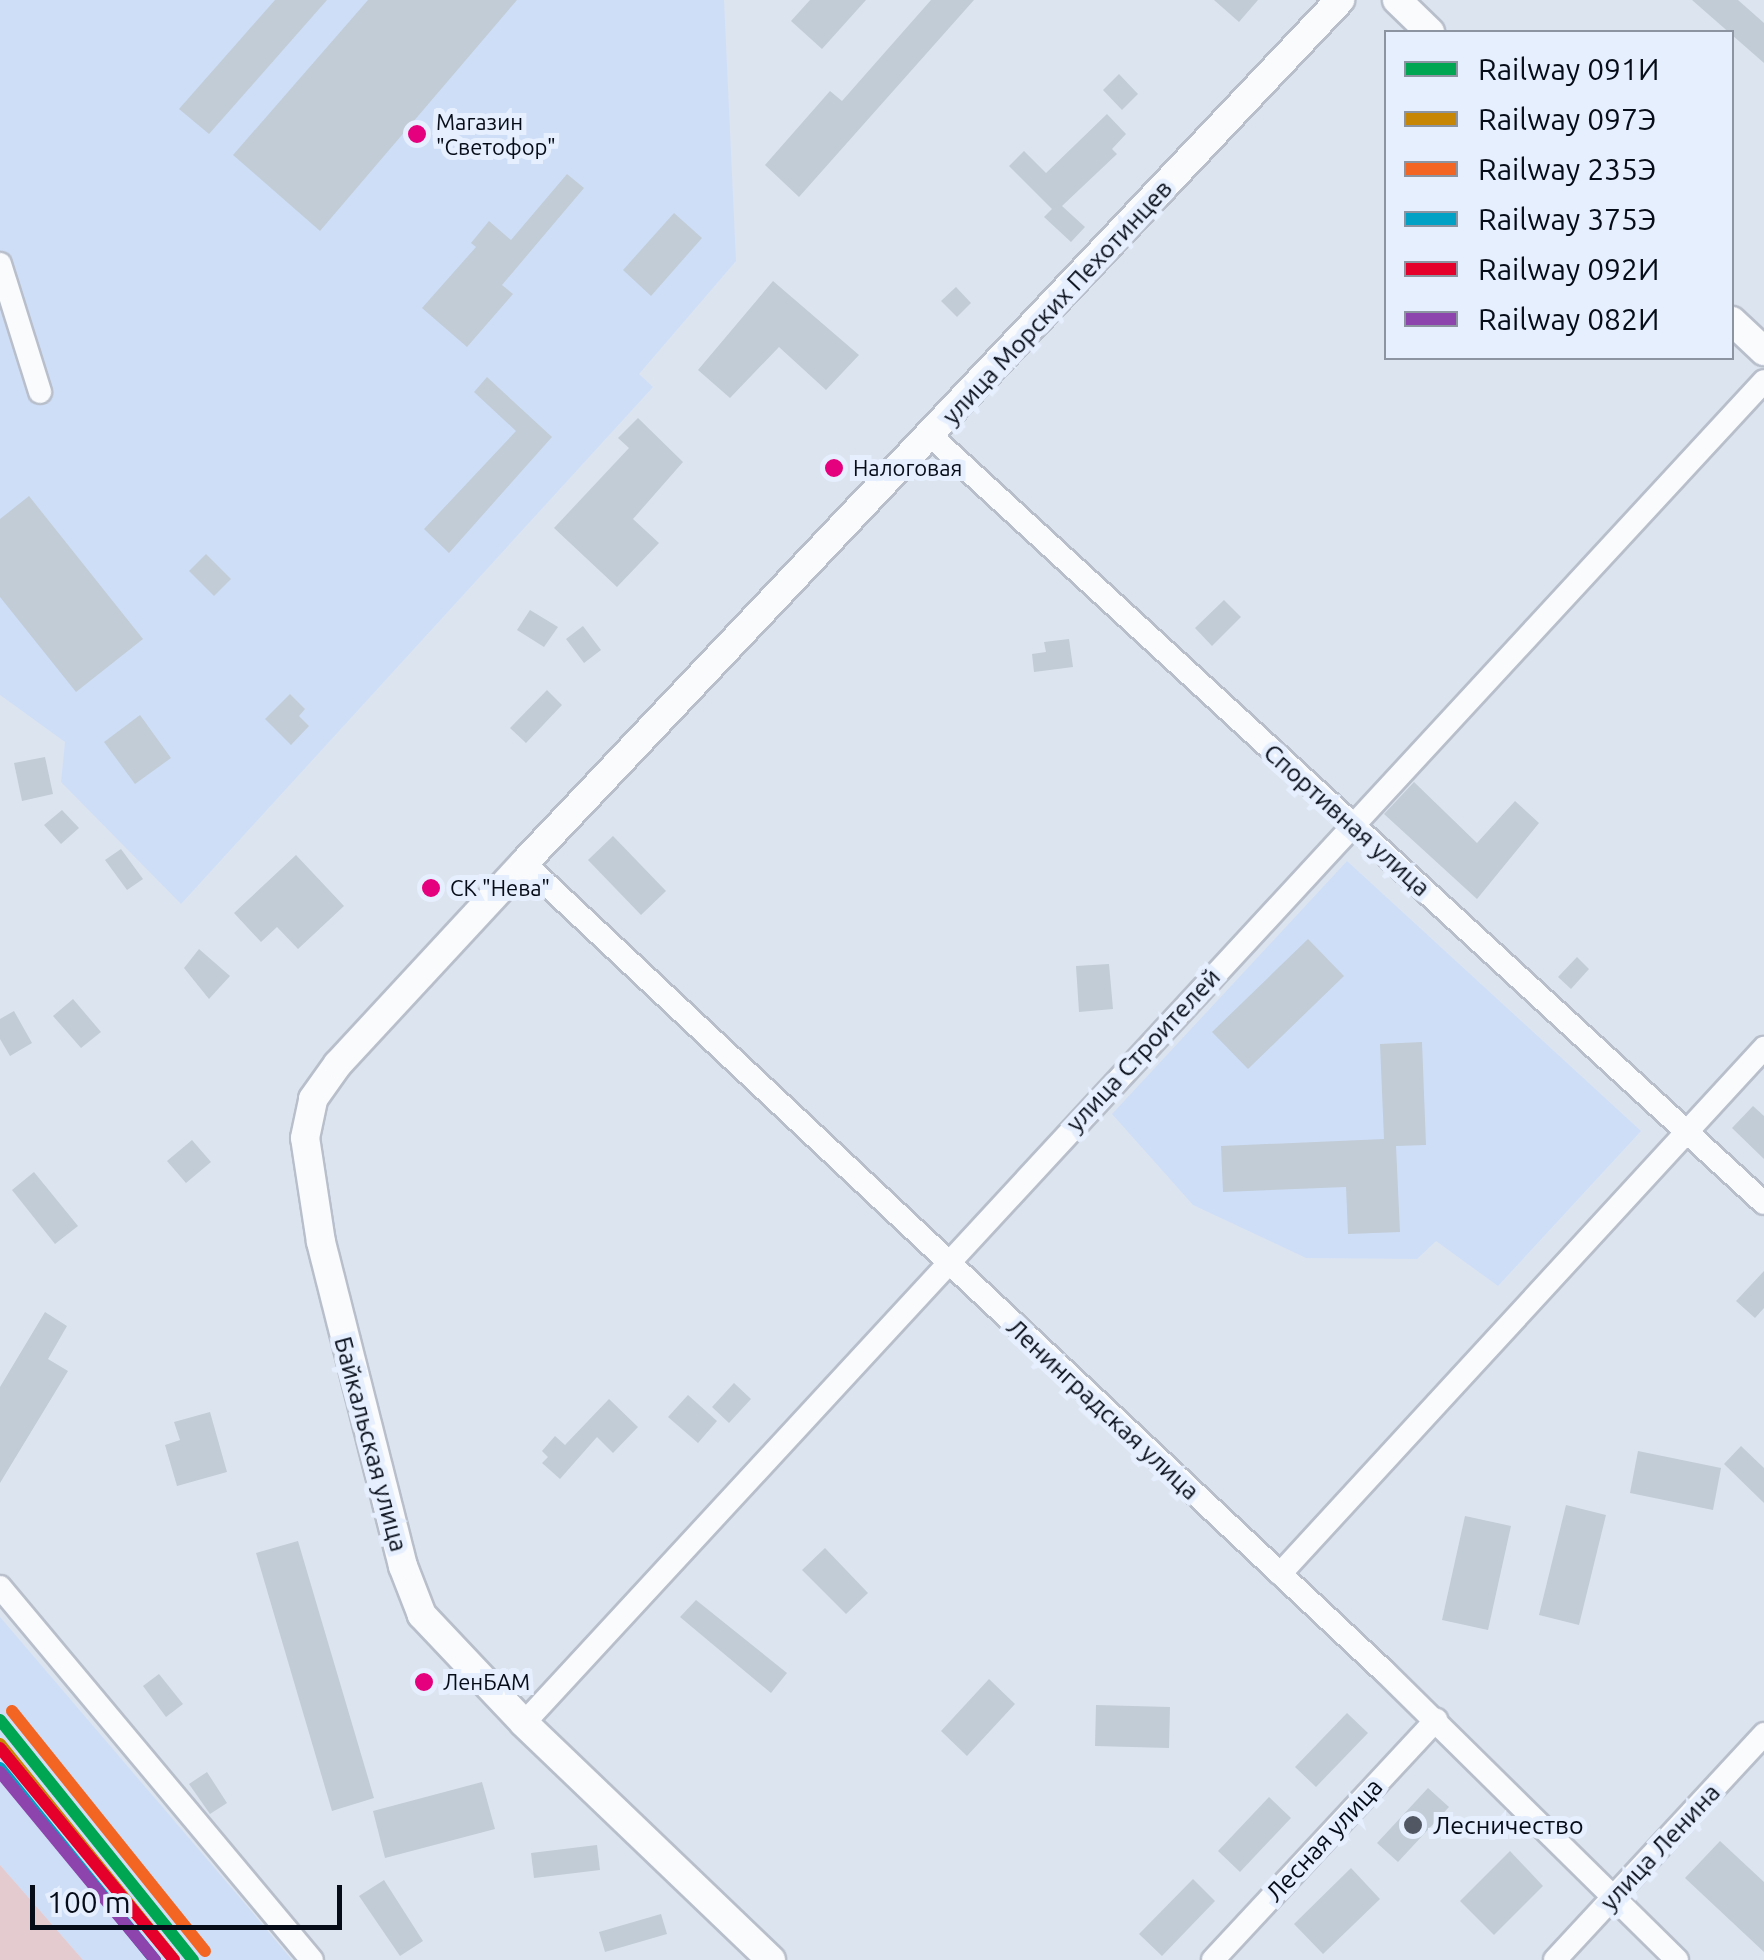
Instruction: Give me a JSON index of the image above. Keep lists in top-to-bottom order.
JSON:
{
  "streets": {
    "street": [
      "улица Морских Пехотинцев",
      "Спортивная улица",
      "улица Строителей",
      "Ленинградская улица",
      "Байкальская улица",
      "Лесная улица",
      "улица Ленина"
    ]
  },
  "crossings": [
    ["улица Морских Пехотинцев", "Спортивная улица"],
    ["улица Морских Пехотинцев", "Ленинградская улица"],
    ["улица Морских Пехотинцев", "Байкальская улица"],
    ["Спортивная улица", "улица Строителей"],
    ["улица Строителей", "Ленинградская улица"],
    ["улица Строителей", "Байкальская улица"],
    ["Ленинградская улица", "Байкальская улица"],
    ["Ленинградская улица", "Лесная улица"],
    ["Ленинградская улица", "улица Ленина"]
  ],
  "places": [
    "Магазин \"Светофор\"",
    "Налоговая",
    "СК \"Нева\"",
    "ЛенБАМ",
    "Лесничество"
  ],
  "lines": [
    "rail line 235Э",
    "rail line 091И",
    "rail line 097Э",
    "rail line 092И",
    "rail line 375Э",
    "rail line 082И"
  ],
  "legend": [
    "Railway 091И",
    "Railway 097Э",
    "Railway 235Э",
    "Railway 375Э",
    "Railway 092И",
    "Railway 082И"
  ],
  "scale_bar": "100 m"
}
